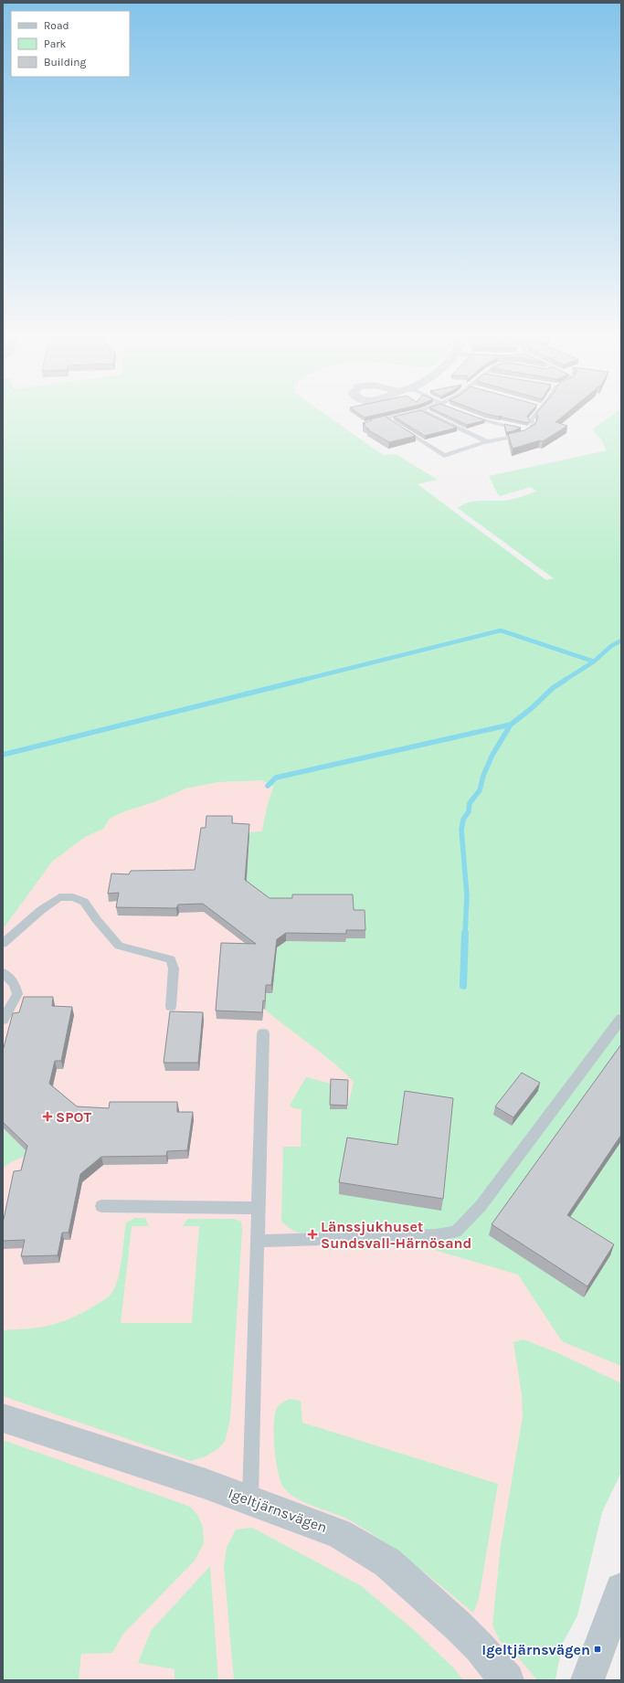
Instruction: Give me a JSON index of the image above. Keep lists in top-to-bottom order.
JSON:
{
  "streets": {
    "street": ["Igeltjärnsvägen"]
  },
  "places": {
    "health": ["SPOT", "Länssjukhuset Sundsvall-Härnösand"],
    "transit": ["Igeltjärnsvägen"]
  },
  "legend": ["Road", "Park", "Building"]
}
